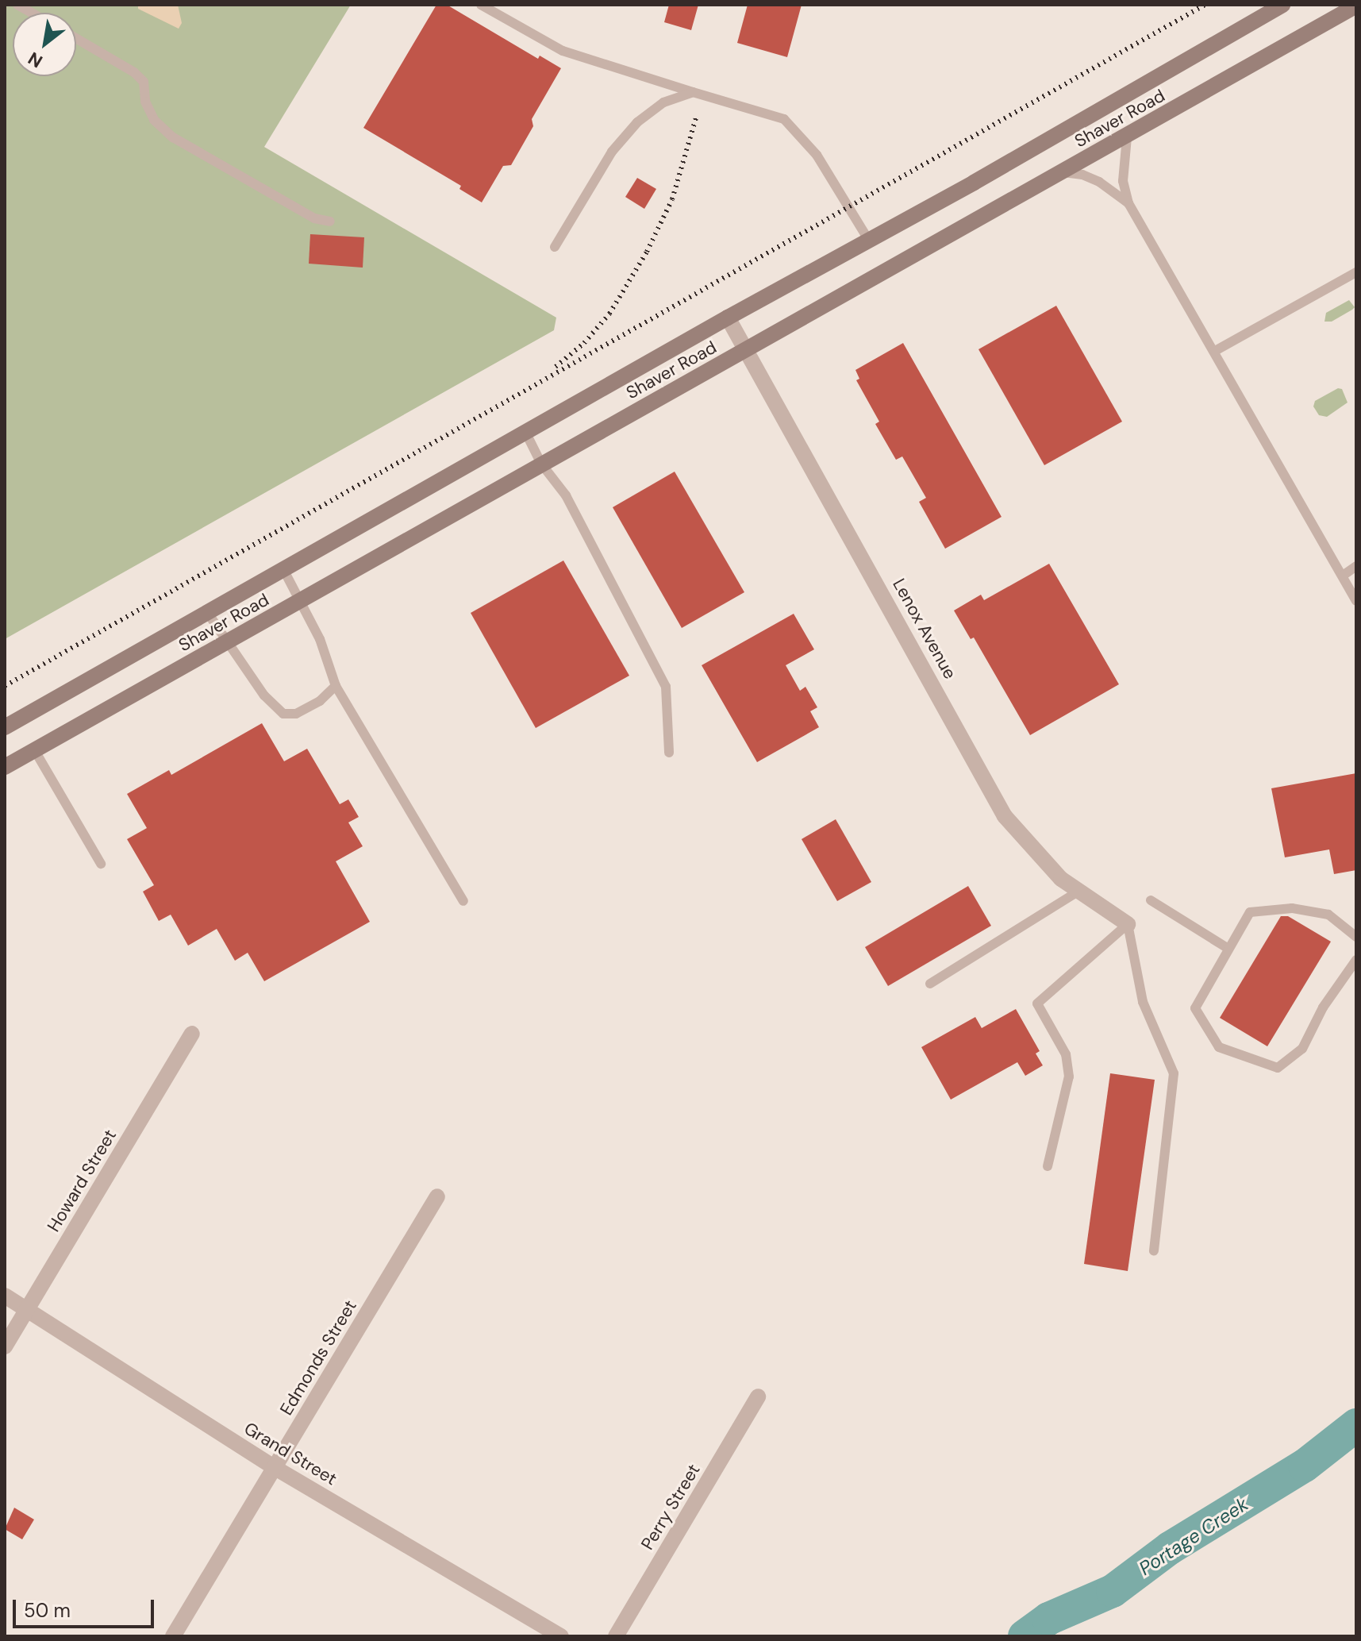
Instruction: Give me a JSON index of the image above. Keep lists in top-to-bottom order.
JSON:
{
  "streets": {
    "main road": ["Shaver Road"],
    "street": [
      "Lenox Avenue",
      "Howard Street",
      "Edmonds Street",
      "Grand Street",
      "Perry Street"
    ]
  },
  "crossings": [
    ["Shaver Road", "Lenox Avenue"],
    ["Howard Street", "Grand Street"],
    ["Edmonds Street", "Grand Street"]
  ],
  "water": ["Portage Creek"],
  "scale_bar": "50 m",
  "north": "bottom left"
}
